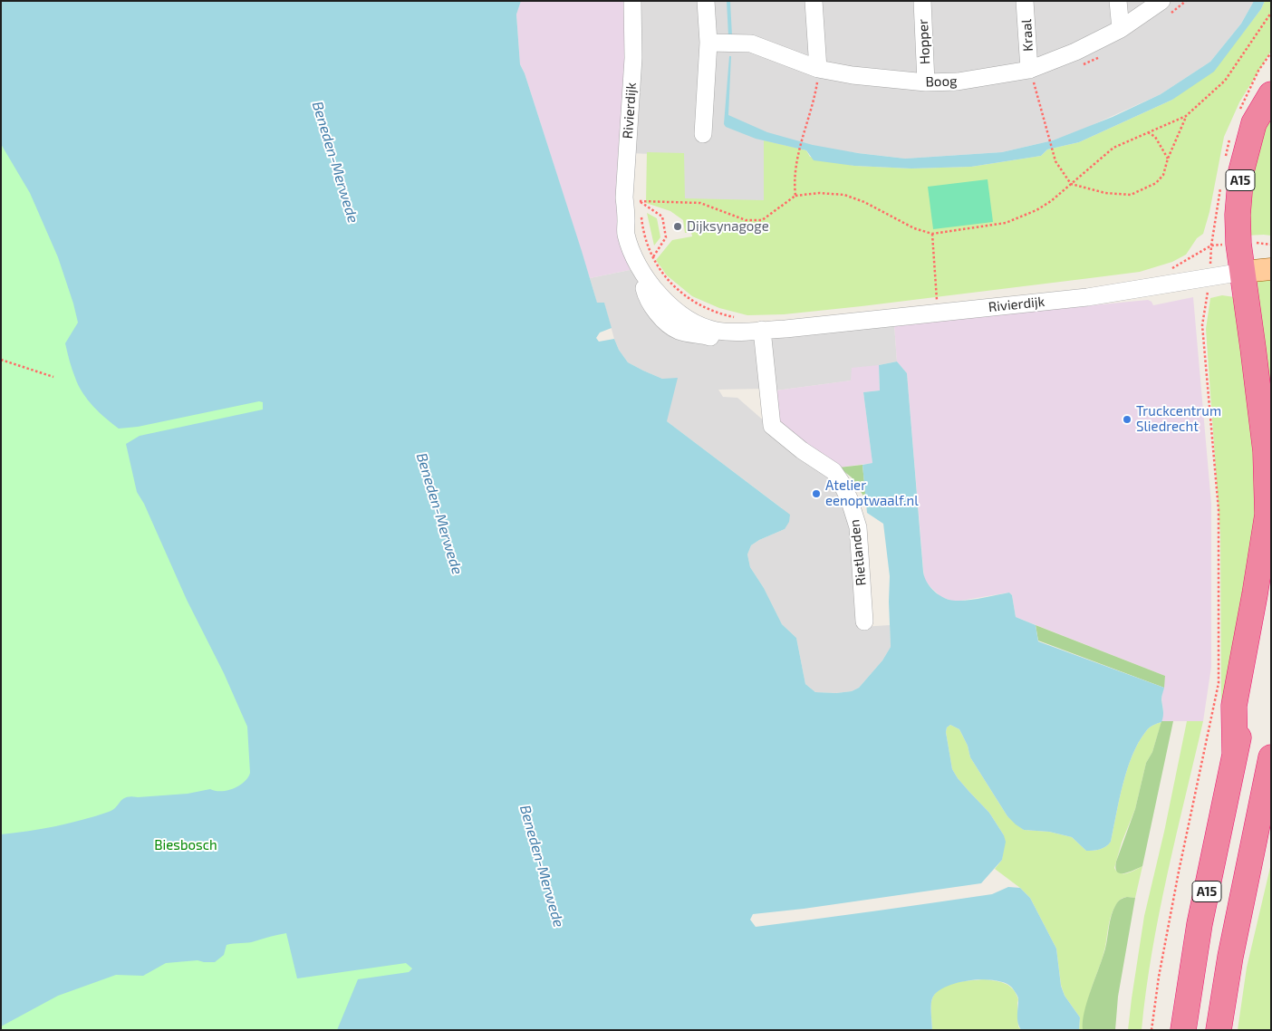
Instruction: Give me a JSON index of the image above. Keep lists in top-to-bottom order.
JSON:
{
  "streets": {
    "highway": ["A15"],
    "main road": ["Rivierdijk"],
    "street": [
      "Kraal",
      "Hopper",
      "Boog",
      "Rietlanden"
    ]
  },
  "crossings": [
    ["Kraal", "Boog"],
    ["Hopper", "Boog"],
    ["Rivierdijk", "A15"],
    ["Rivierdijk", "Rietlanden"]
  ],
  "water": ["Beneden-Merwede"],
  "parks": ["Biesbosch"],
  "places": ["Dijksynagoge", "Truckcentrum Sliedrecht", "Atelier eenoptwaalf.nl"]
}
